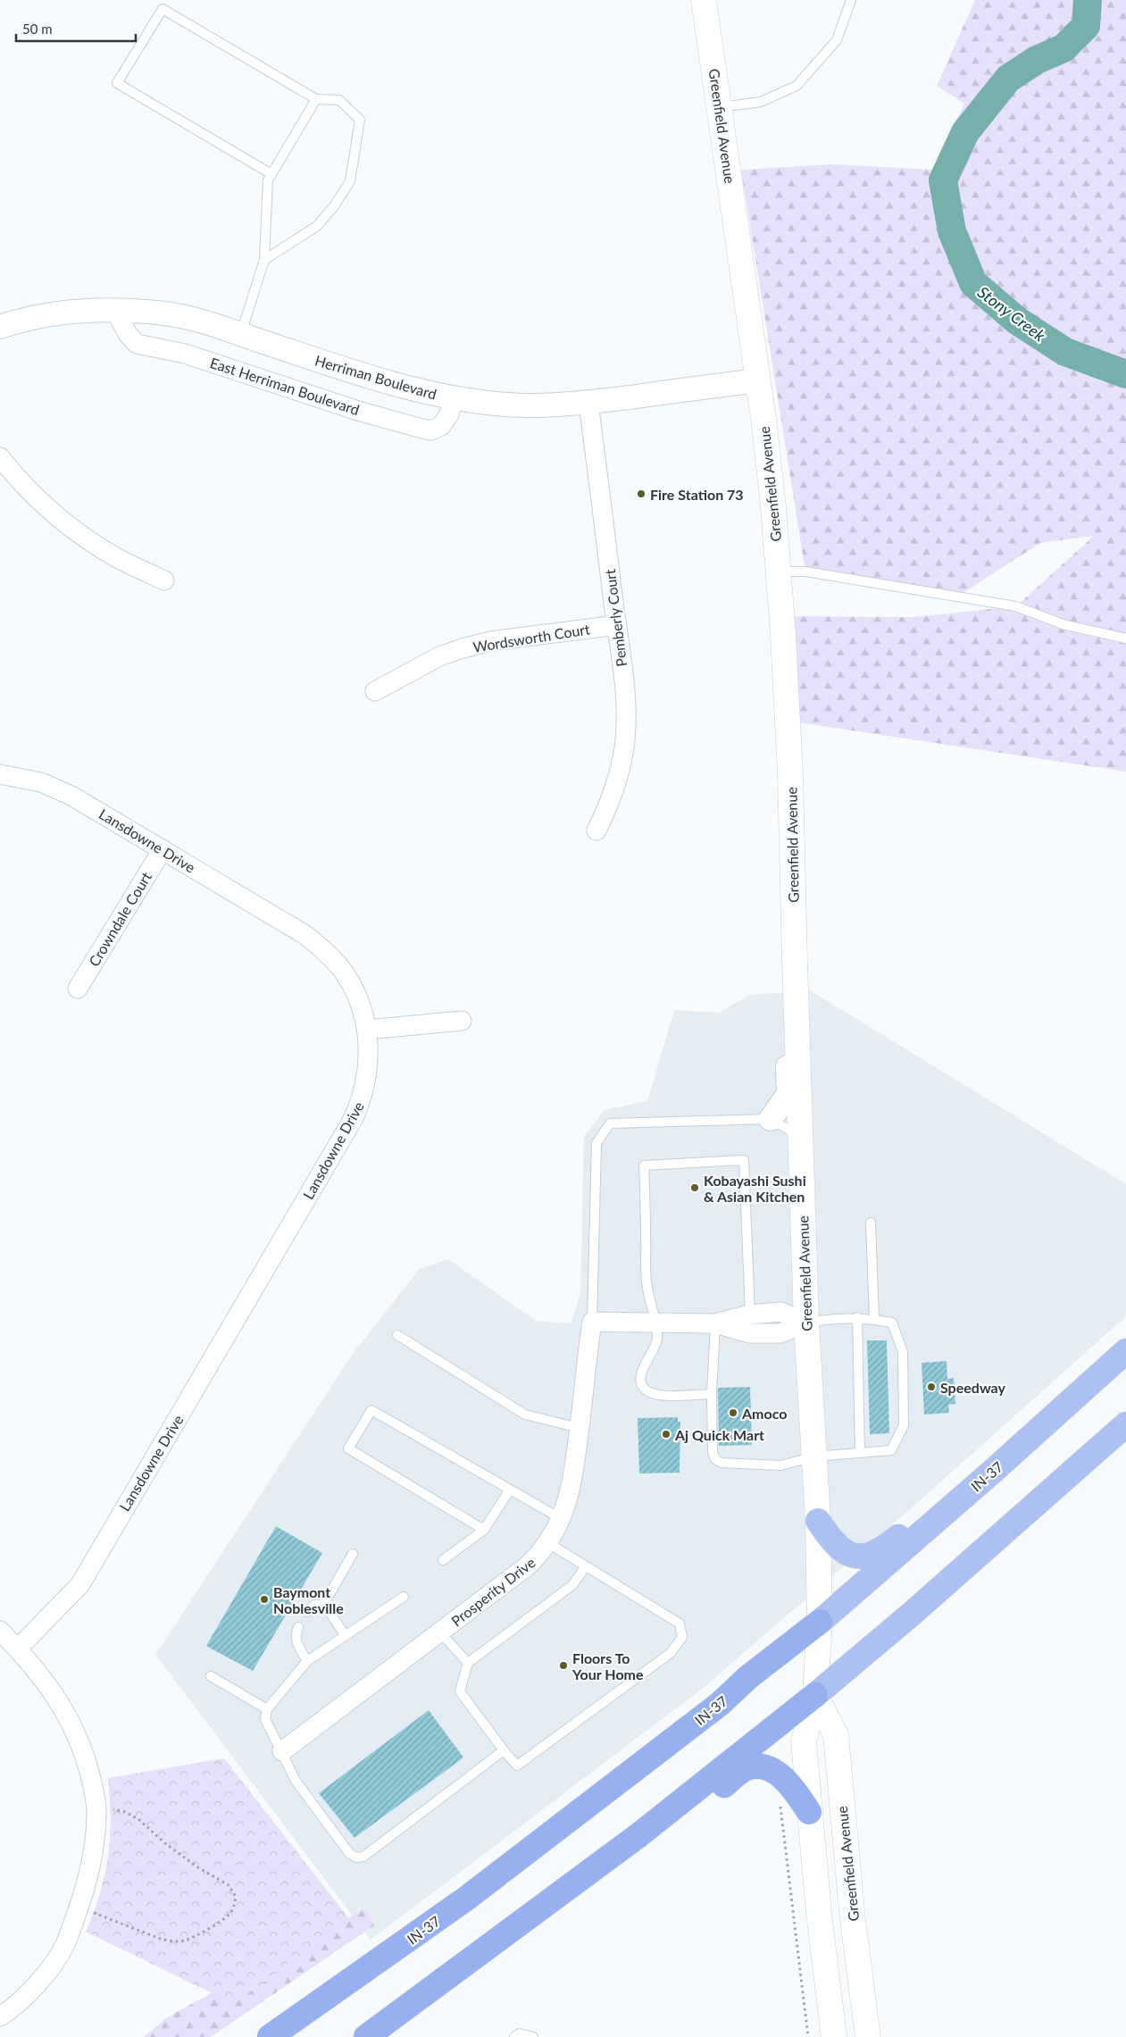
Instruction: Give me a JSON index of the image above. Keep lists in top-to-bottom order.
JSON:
{
  "streets": {
    "highway": ["IN-37"],
    "main road": ["Greenfield Avenue"],
    "street": [
      "Herriman Boulevard",
      "East Herriman Boulevard",
      "Pemberly Court",
      "Wordsworth Court",
      "Lansdowne Drive",
      "Crowndale Court",
      "Prosperity Drive"
    ]
  },
  "crossings": [
    ["Greenfield Avenue", "Herriman Boulevard"],
    ["Greenfield Avenue", "IN-37"],
    ["Herriman Boulevard", "East Herriman Boulevard"],
    ["Herriman Boulevard", "Pemberly Court"],
    ["Pemberly Court", "Wordsworth Court"],
    ["Lansdowne Drive", "Crowndale Court"]
  ],
  "water": ["Stony Creek"],
  "places": [
    "Fire Station 73",
    "Kobayashi Sushi & Asian Kitchen",
    "Speedway",
    "Amoco",
    "Aj Quick Mart",
    "Baymont Noblesville",
    "Floors To Your Home"
  ],
  "scale_bar": "50 m"
}
